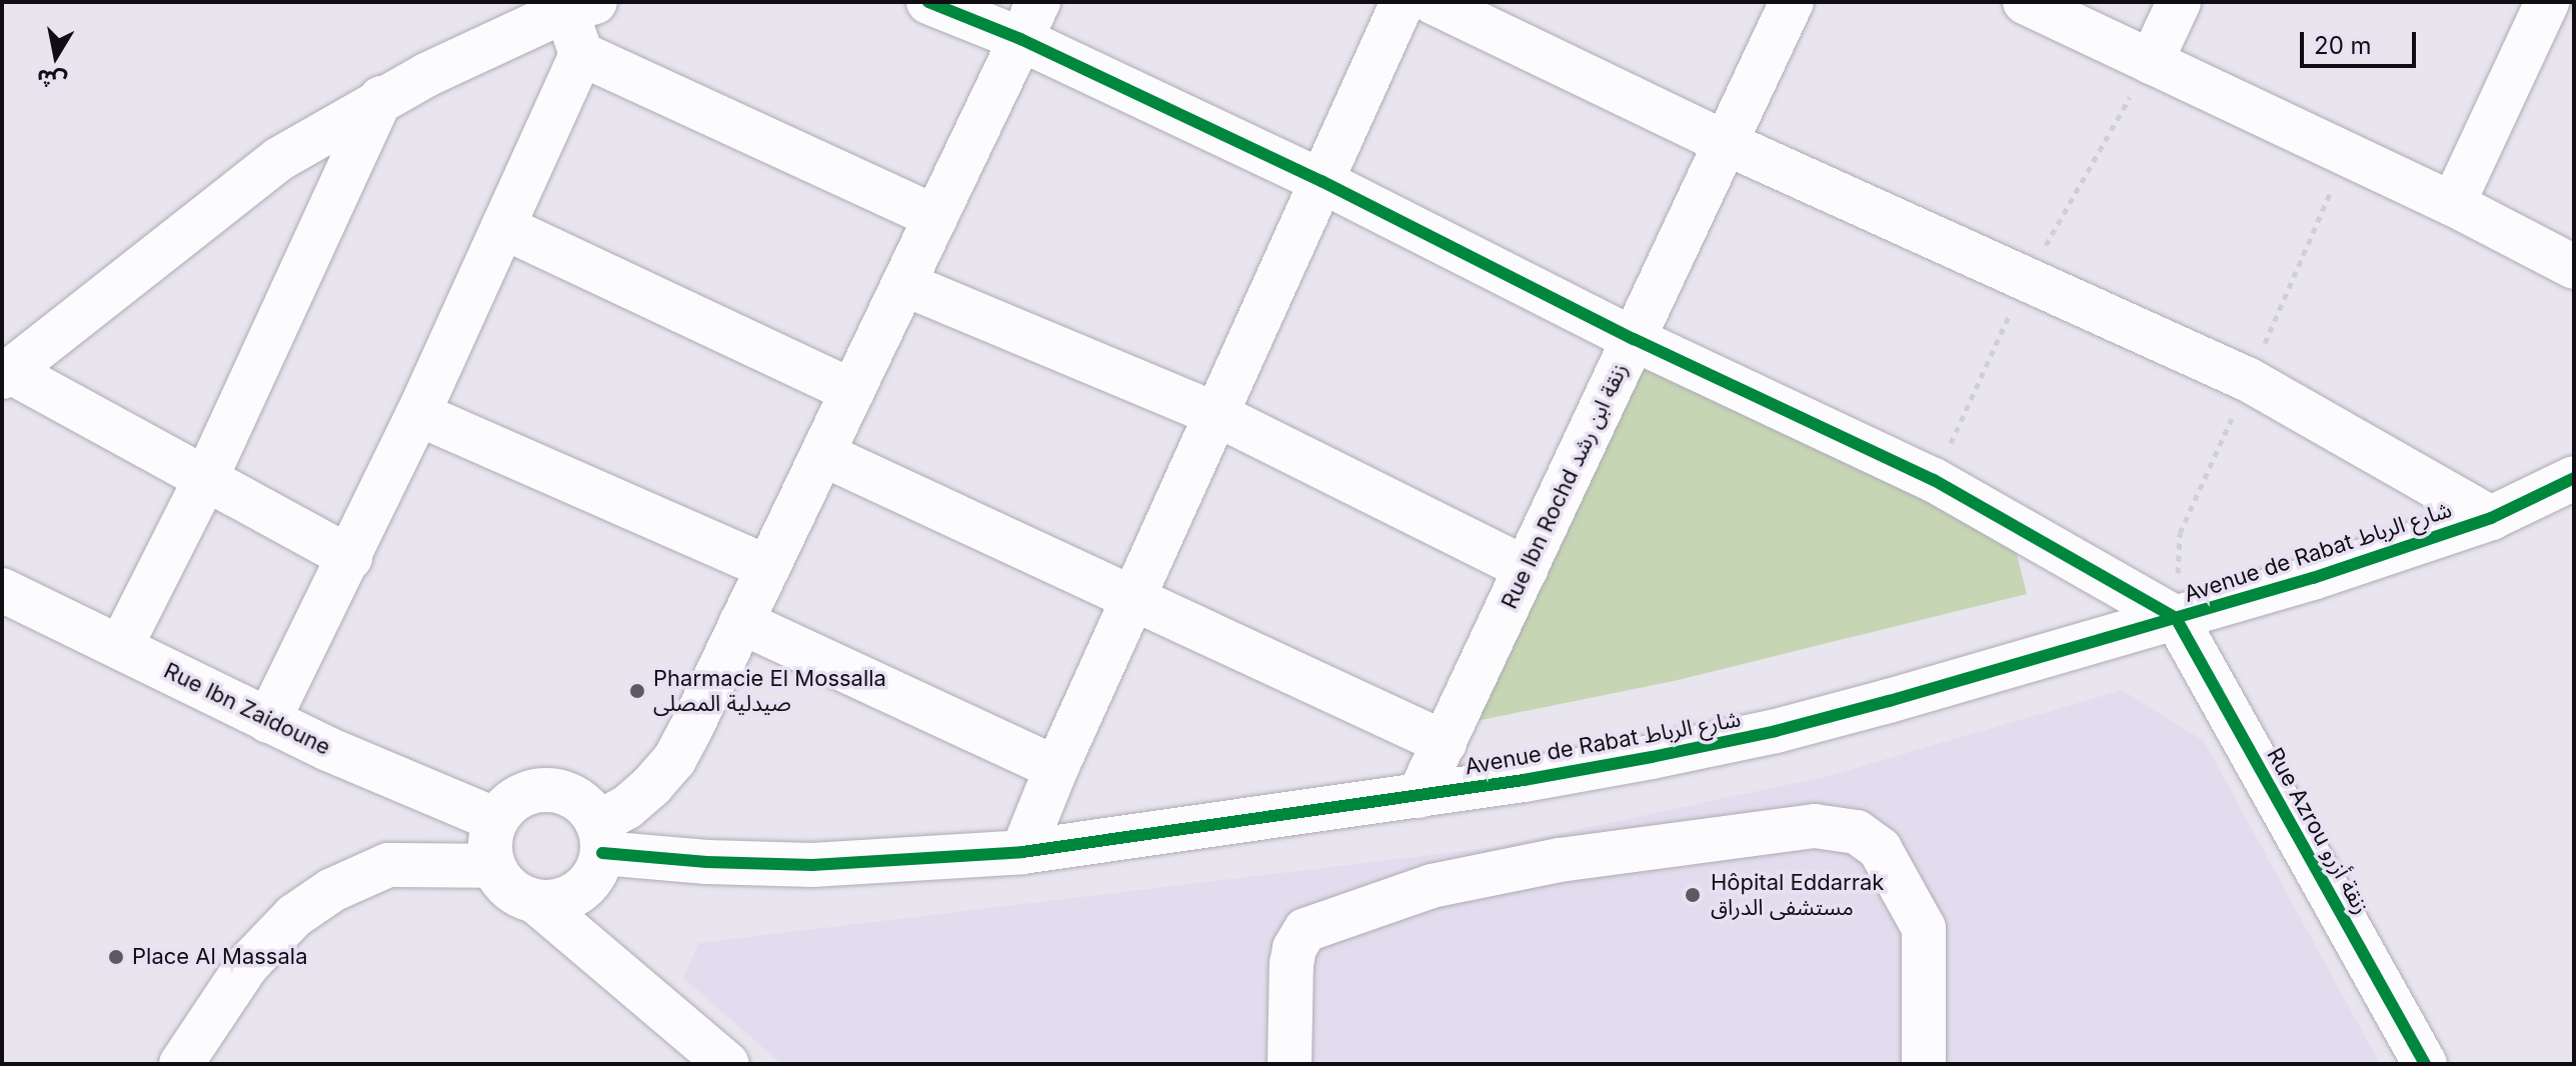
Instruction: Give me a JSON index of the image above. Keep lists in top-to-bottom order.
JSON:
{
  "streets": {
    "street": [
      "Rue Ibn Rochd زنقة ابن رشد",
      "Avenue de Rabat شارع الرباط",
      "Rue Ibn Zaidoune",
      "Rue Azrou زنقة أزرو"
    ]
  },
  "crossings": [
    ["Rue Ibn Rochd زنقة ابن رشد", "Avenue de Rabat شارع الرباط"],
    ["Avenue de Rabat شارع الرباط", "Rue Ibn Zaidoune"],
    ["Avenue de Rabat شارع الرباط", "Rue Azrou زنقة أزرو"]
  ],
  "places": ["Pharmacie El Mossalla صيدلية المصلى", "Hôpital Eddarrak مستشفى الدراق", "Place Al Massala"],
  "scale_bar": "20 m",
  "north": "bottom"
}
